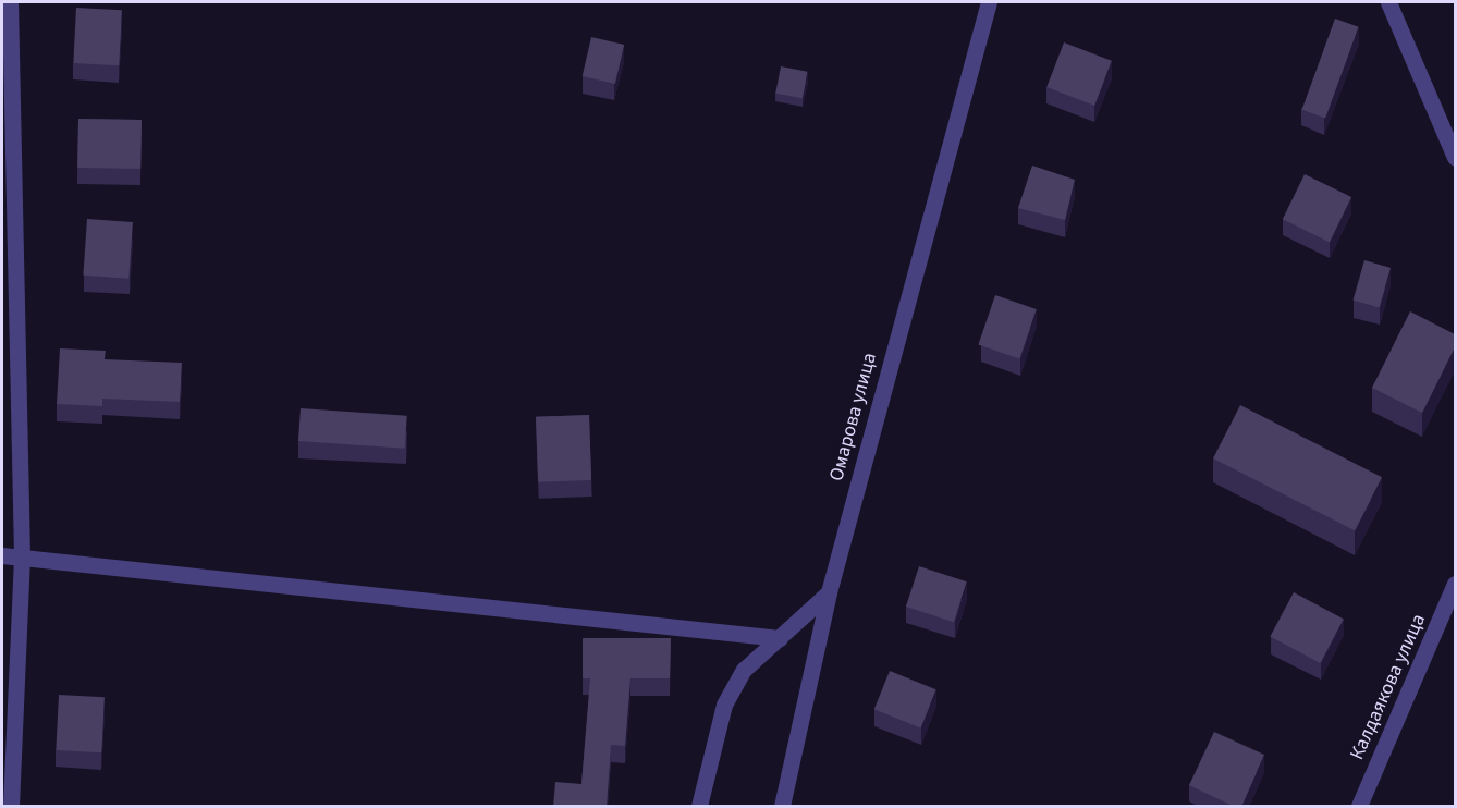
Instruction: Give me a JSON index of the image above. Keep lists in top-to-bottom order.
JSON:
{
  "streets": {
    "street": ["Омарова улица", "Калдаякова улица"]
  }
}
